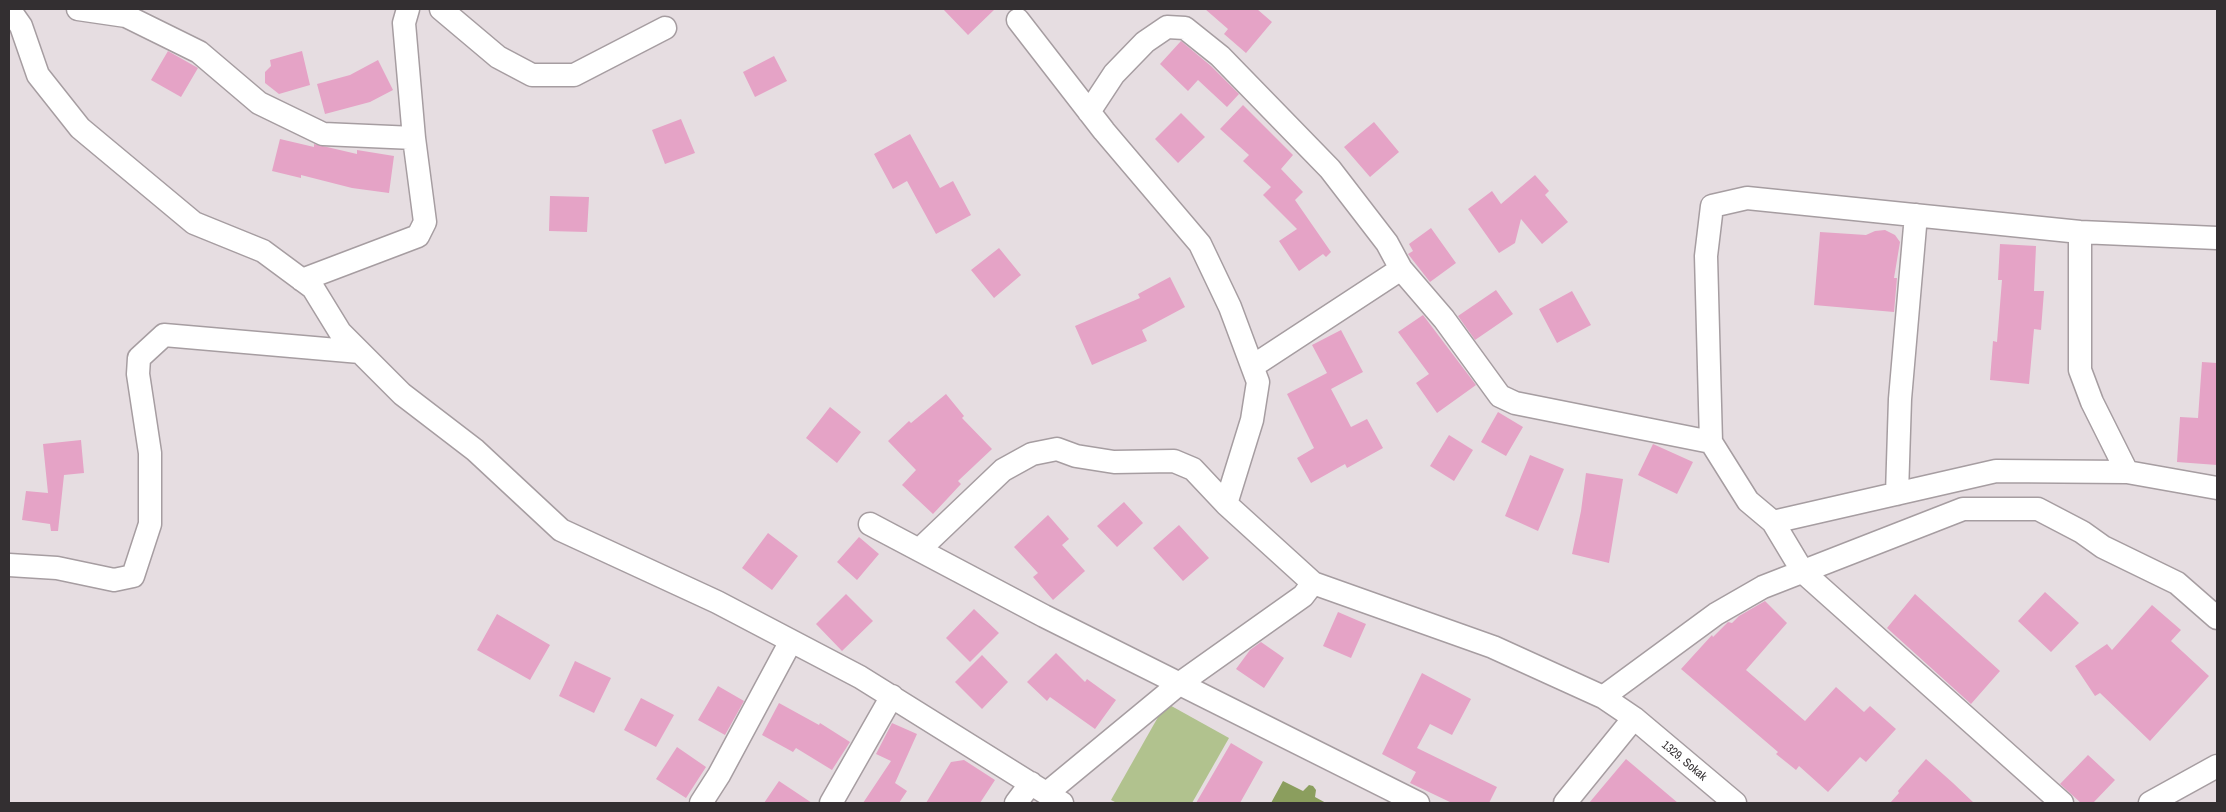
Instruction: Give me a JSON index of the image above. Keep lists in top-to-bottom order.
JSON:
{
  "streets": {
    "street": ["1329. Sokak"]
  }
}
